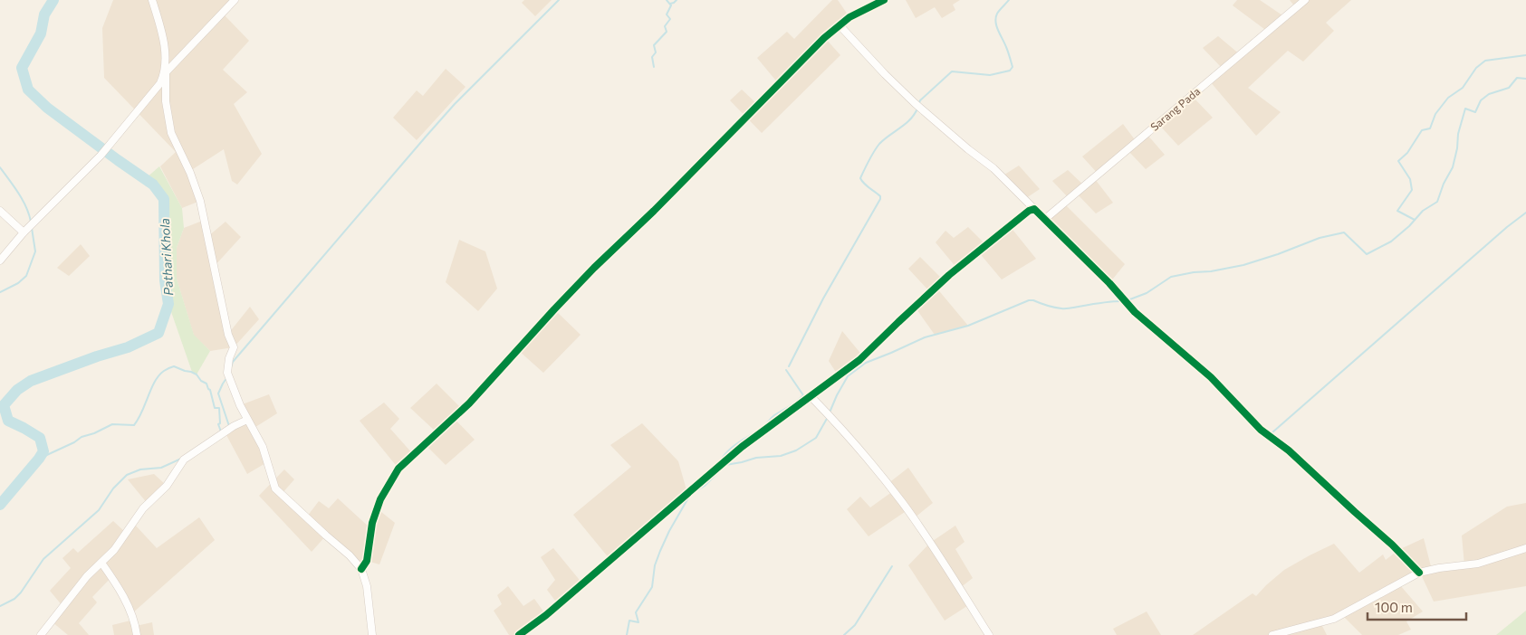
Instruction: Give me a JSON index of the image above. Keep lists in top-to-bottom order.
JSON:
{
  "streets": {
    "street": ["Sarang Pada"]
  },
  "water": ["Pathari Khola"],
  "scale_bar": "100 m"
}
